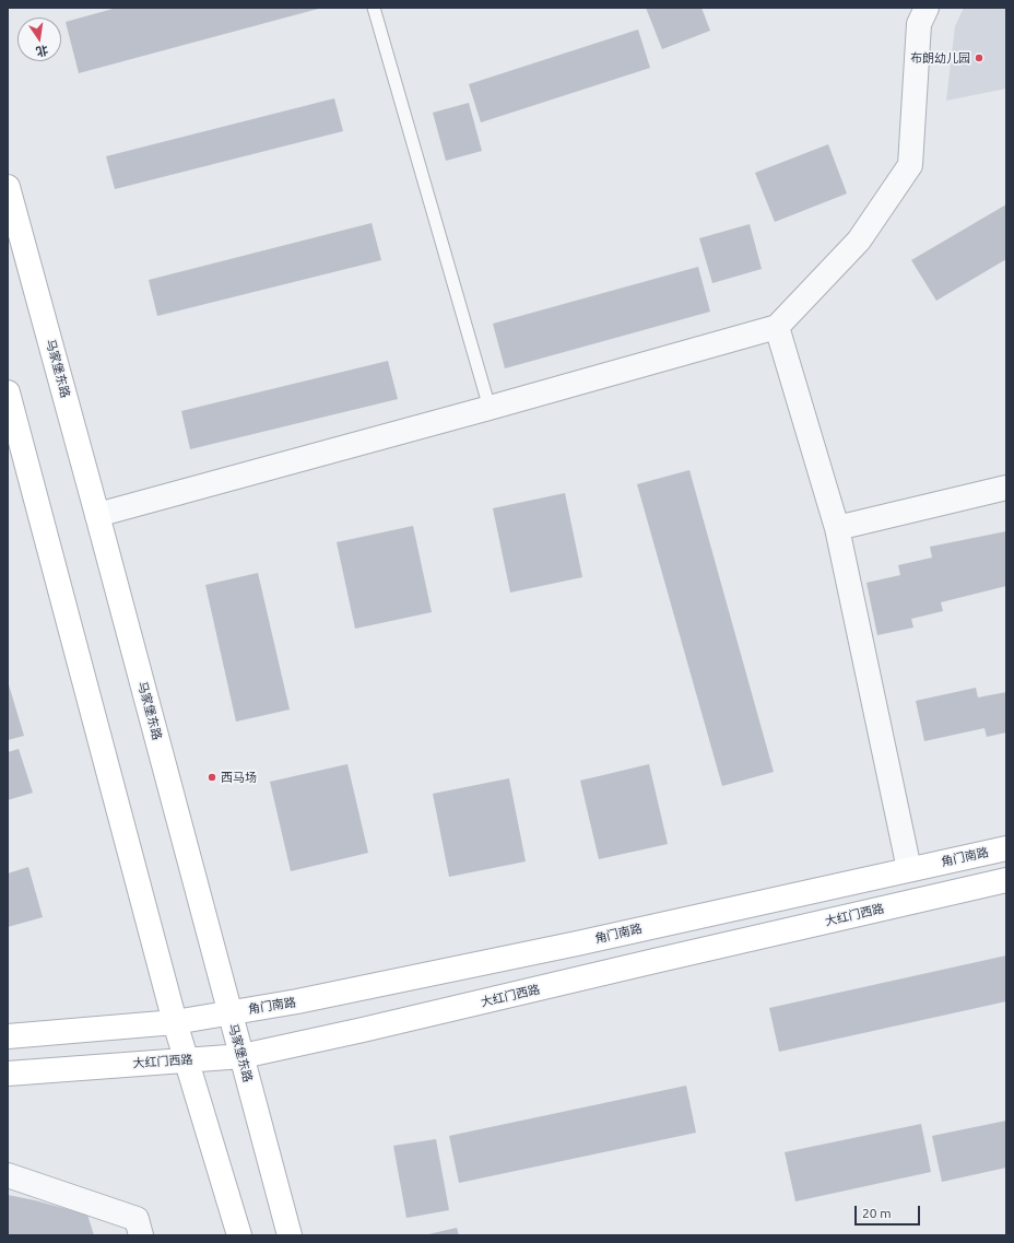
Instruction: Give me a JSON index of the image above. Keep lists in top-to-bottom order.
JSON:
{
  "streets": {
    "main road": ["马家堡东路", "角门南路", "大红门西路"]
  },
  "crossings": [
    ["马家堡东路", "角门南路"],
    ["马家堡东路", "大红门西路"]
  ],
  "places": ["布朗幼儿园", "西马场"],
  "scale_bar": "20 m",
  "north": "bottom"
}
